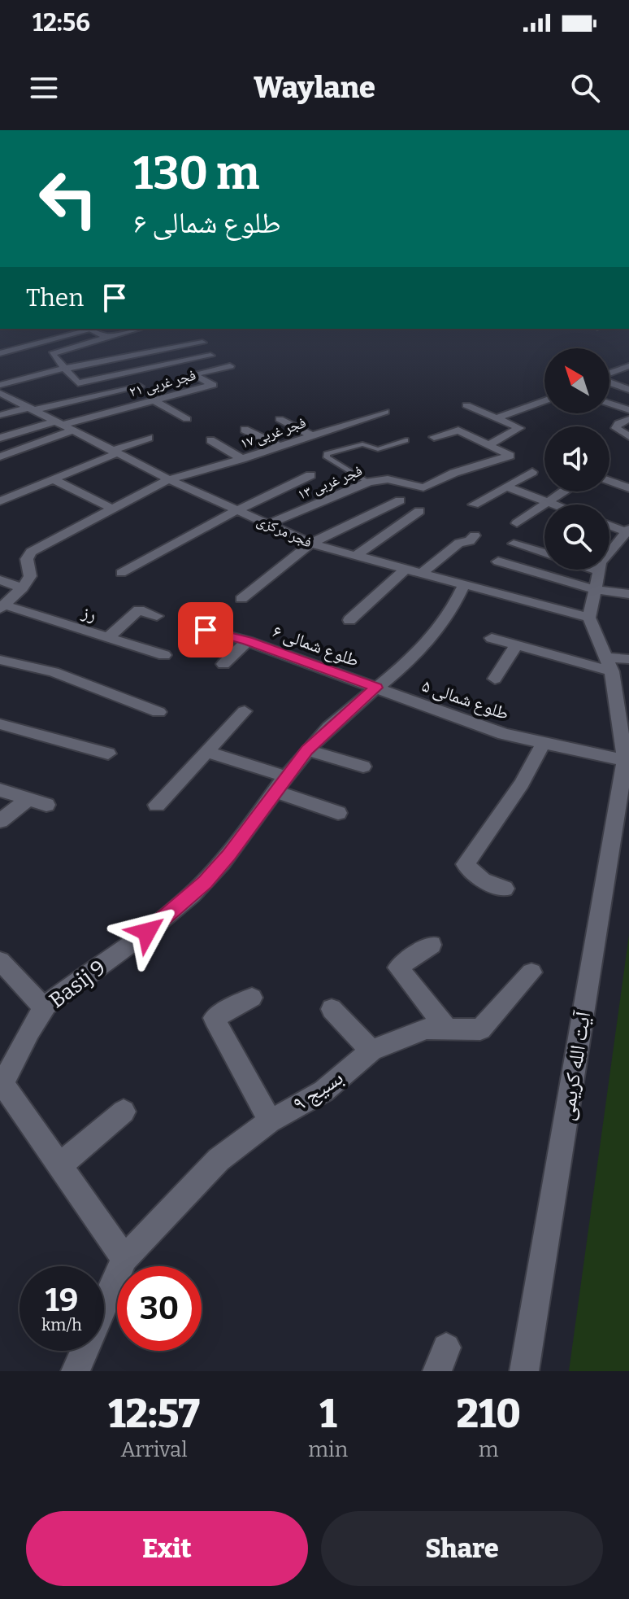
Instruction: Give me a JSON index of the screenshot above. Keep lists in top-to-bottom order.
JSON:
{
  "streets": {
    "street": [
      "فجر غربی ۲۱",
      "فجر غربی ۱۷",
      "فجر غربی ۱۳",
      "فجر مرکزی",
      "رز",
      "طلوع شمالی ۶",
      "طلوع شمالی ۵",
      "Basij 9",
      "آیت الله کریمی",
      "بسیج ۹"
    ]
  },
  "crossings": [
    ["فجر غربی ۲۱", "فجر مرکزی"],
    ["فجر غربی ۱۷", "فجر مرکزی"],
    ["فجر غربی ۱۳", "فجر مرکزی"],
    ["فجر مرکزی", "Basij 9"],
    ["طلوع شمالی ۶", "طلوع شمالی ۵"],
    ["طلوع شمالی ۶", "Basij 9"],
    ["طلوع شمالی ۵", "Basij 9"],
    ["طلوع شمالی ۵", "آیت الله کریمی"],
    ["Basij 9", "بسیج ۹"]
  ],
  "north": "top left",
  "page": {
    "status": "12:56",
    "header": "Waylane",
    "turn": ["130 m", "طلوع شمالی ۶"],
    "then": "Then",
    "speed": "19 km/h",
    "limit": "30",
    "eta": [
      "12:57",
      "Arrival",
      "1",
      "min",
      "210",
      "m"
    ],
    "buttons": ["Exit", "Share"]
  }
}
